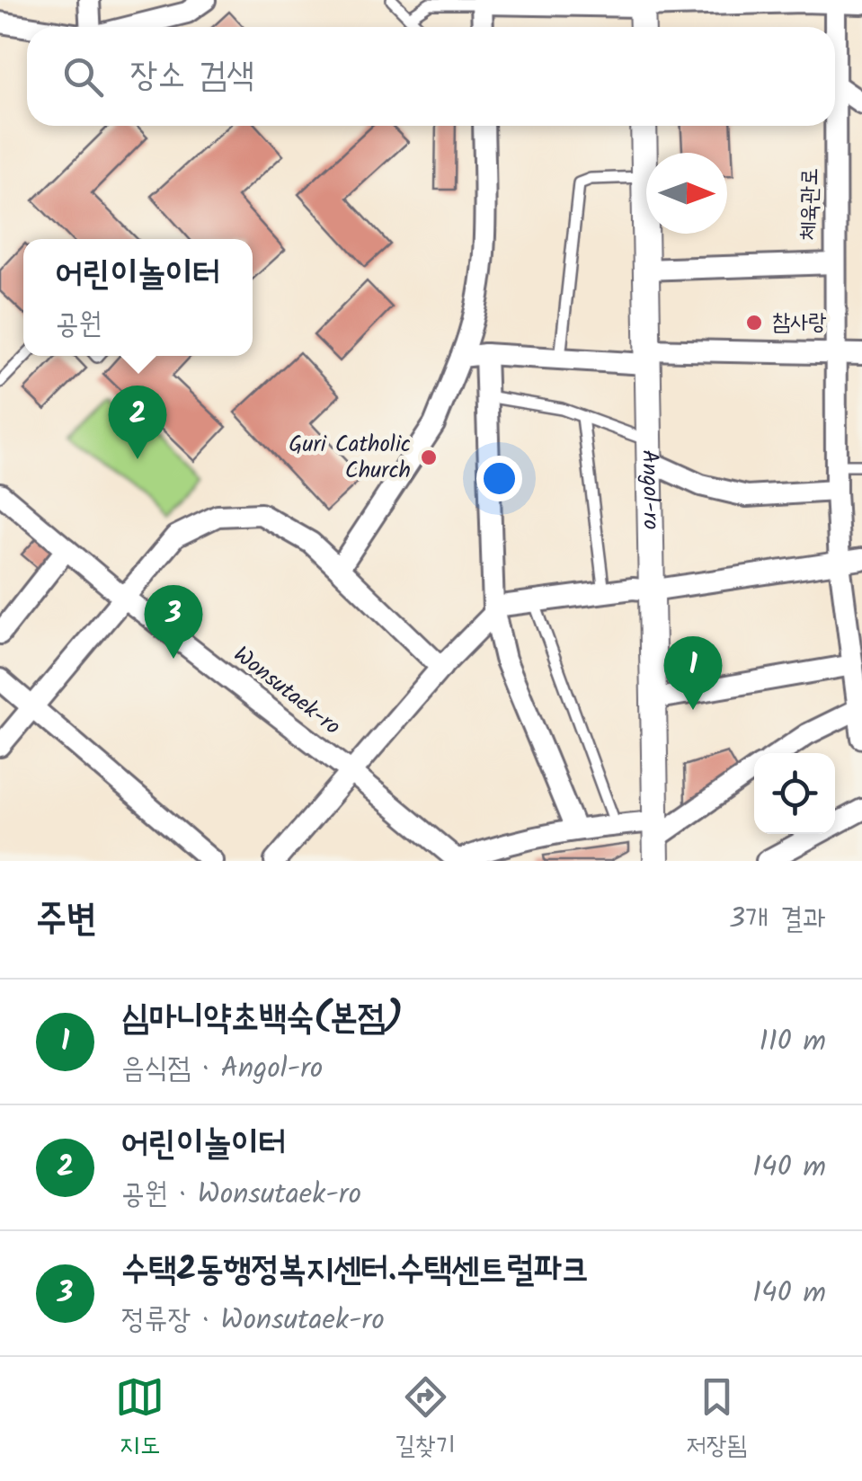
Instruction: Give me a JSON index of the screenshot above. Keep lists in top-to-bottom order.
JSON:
{
  "streets": {
    "street": ["체육관로", "Angol-ro", "Wonsutaek-ro"]
  },
  "places": ["참사랑", "Guri Catholic Church"],
  "north": "right",
  "page": {
    "search": "장소 검색",
    "popup": ["어린이놀이터", "공원"],
    "pins": ["2", "3", "1"],
    "heading": ["주변", "3개 결과"],
    "list": [
      {
        "mark": "1",
        "name": "심마니약초백숙(본점)",
        "note": "음식점 · Angol-ro",
        "value": "110 m"
      },
      {
        "mark": "2",
        "name": "어린이놀이터",
        "note": "공원 · Wonsutaek-ro",
        "value": "140 m"
      },
      {
        "mark": "3",
        "name": "수택2동행정복지센터.수택센트럴파크",
        "note": "정류장 · Wonsutaek-ro",
        "value": "140 m"
      }
    ],
    "nav": ["지도", "길찾기", "저장됨"]
  }
}
